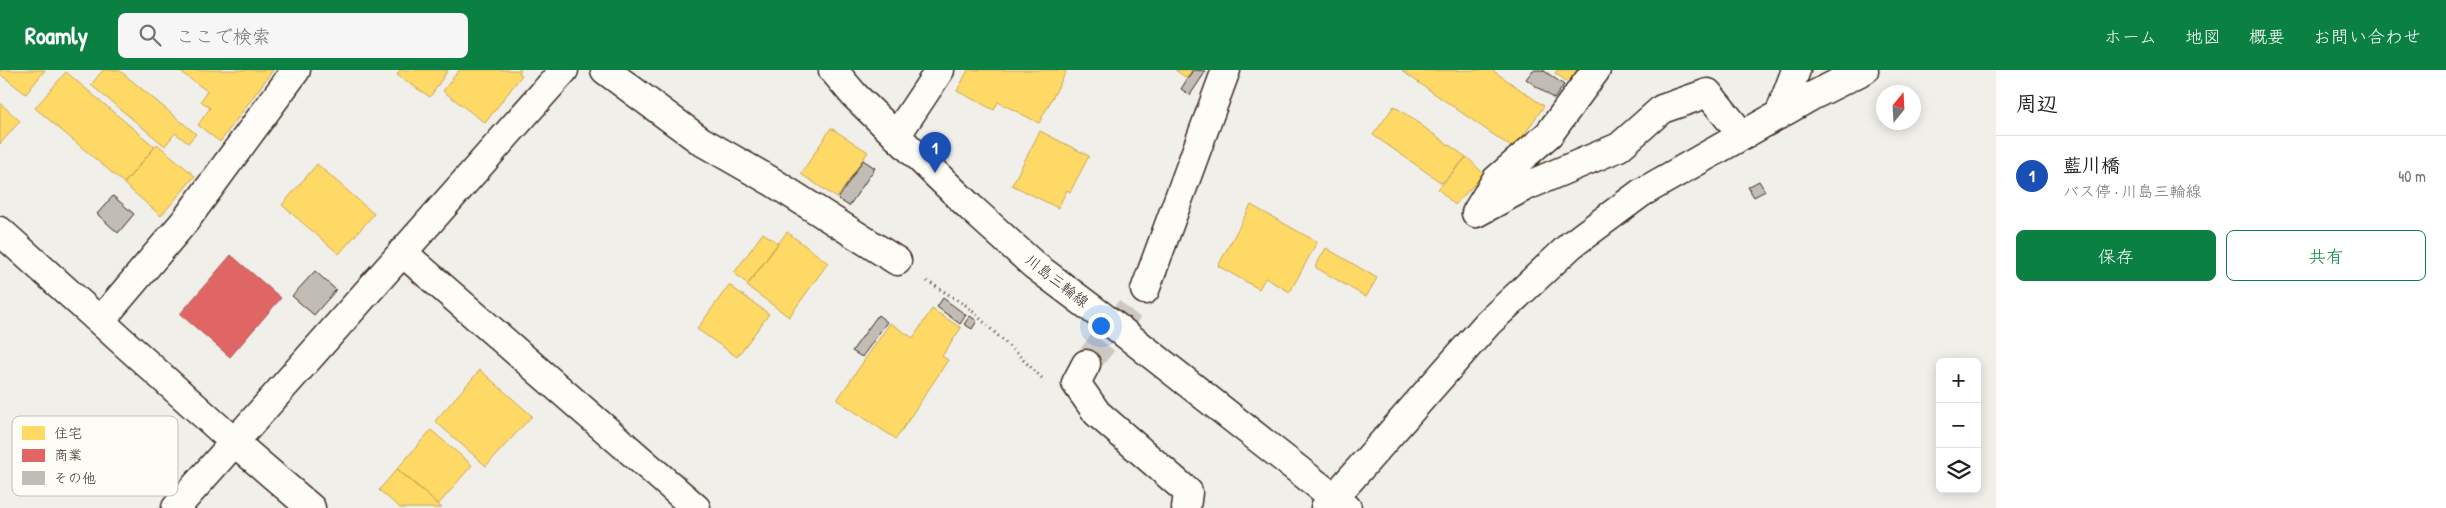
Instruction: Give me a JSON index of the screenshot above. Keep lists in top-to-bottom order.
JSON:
{
  "streets": {
    "street": ["川島三輪線"]
  },
  "legend": ["住宅", "商業", "その他"],
  "north": "top",
  "page": {
    "header": "Roamly",
    "search": "ここで検索",
    "nav": [
      "ホーム",
      "地図",
      "概要",
      "お問い合わせ"
    ],
    "heading": "周辺",
    "pins": "1",
    "list": [
      {
        "mark": "1",
        "name": "藍川橋",
        "note": "バス停 · 川島三輪線",
        "value": "40 m"
      }
    ],
    "buttons": ["保存", "共有"],
    "map_buttons": ["+", "−"]
  }
}
